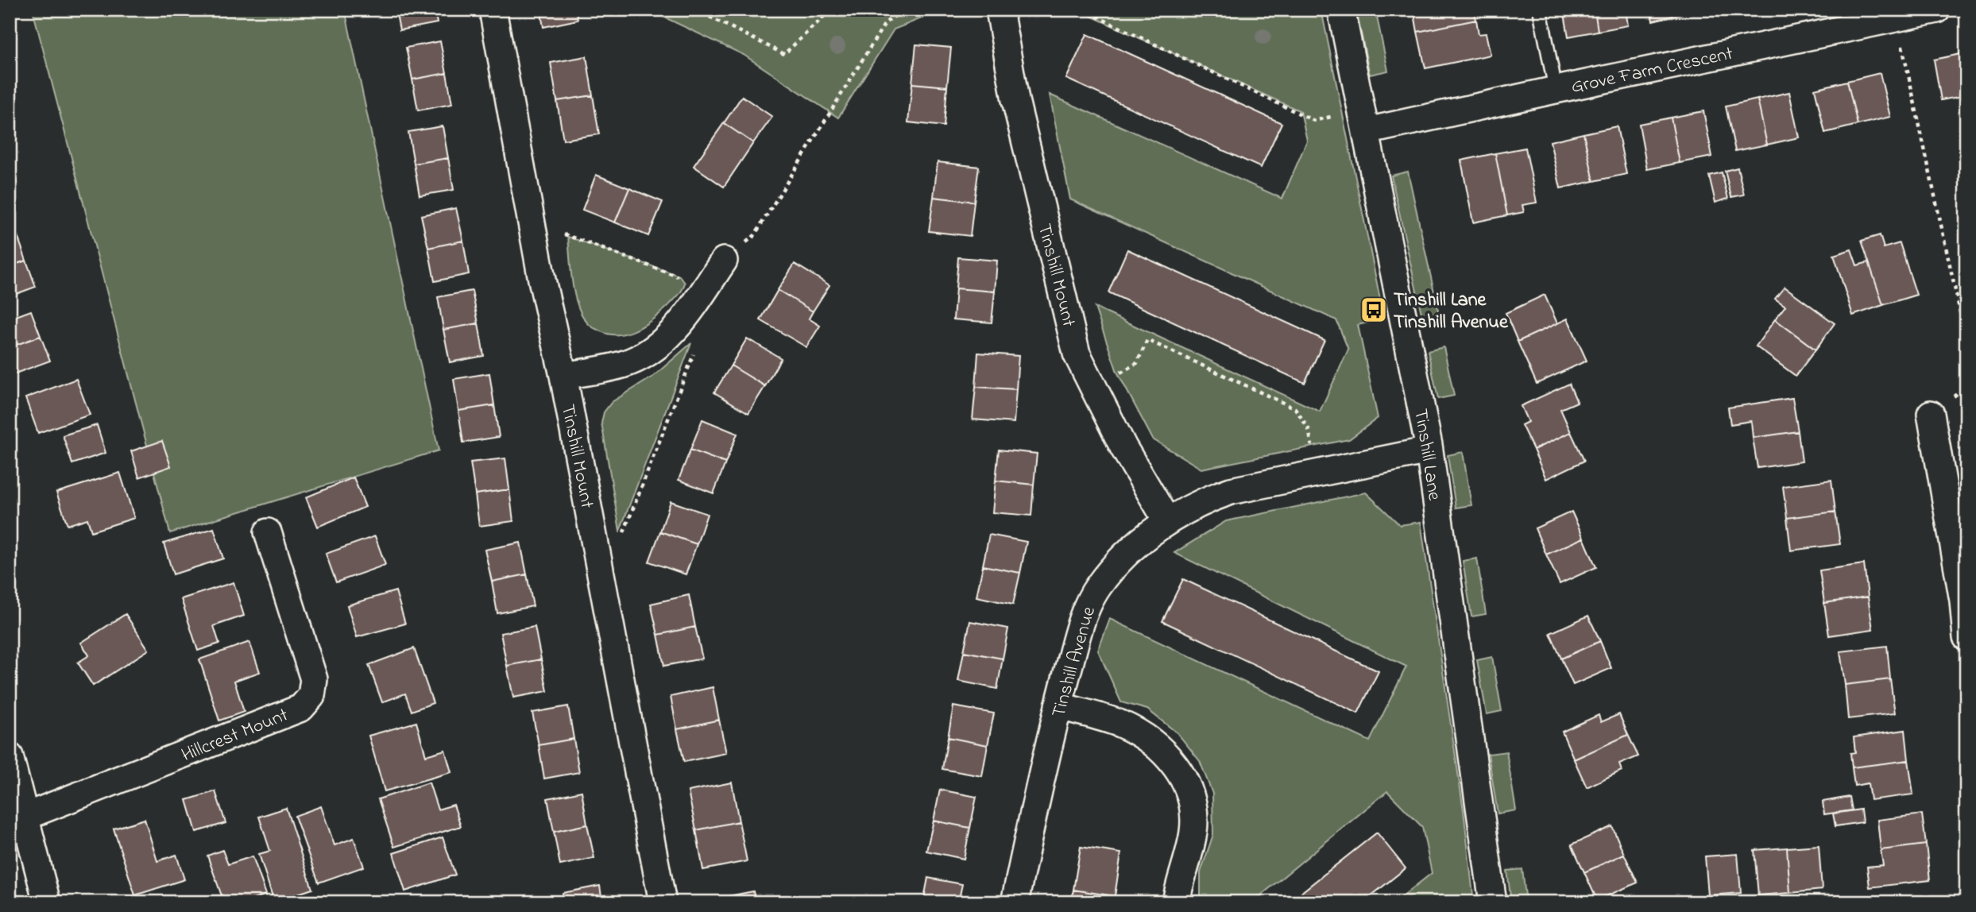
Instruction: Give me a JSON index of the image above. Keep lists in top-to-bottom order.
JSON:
{
  "streets": {
    "street": [
      "Grove Farm Crescent",
      "Tinshill Mount",
      "Tinshill Lane",
      "Tinshill Avenue",
      "Hillcrest Mount"
    ]
  },
  "crossings": [
    ["Grove Farm Crescent", "Tinshill Lane"],
    ["Tinshill Mount", "Tinshill Avenue"],
    ["Tinshill Lane", "Tinshill Avenue"]
  ],
  "places": {
    "bus stop": ["Tinshill Lane Tinshill Avenue"]
  }
}
